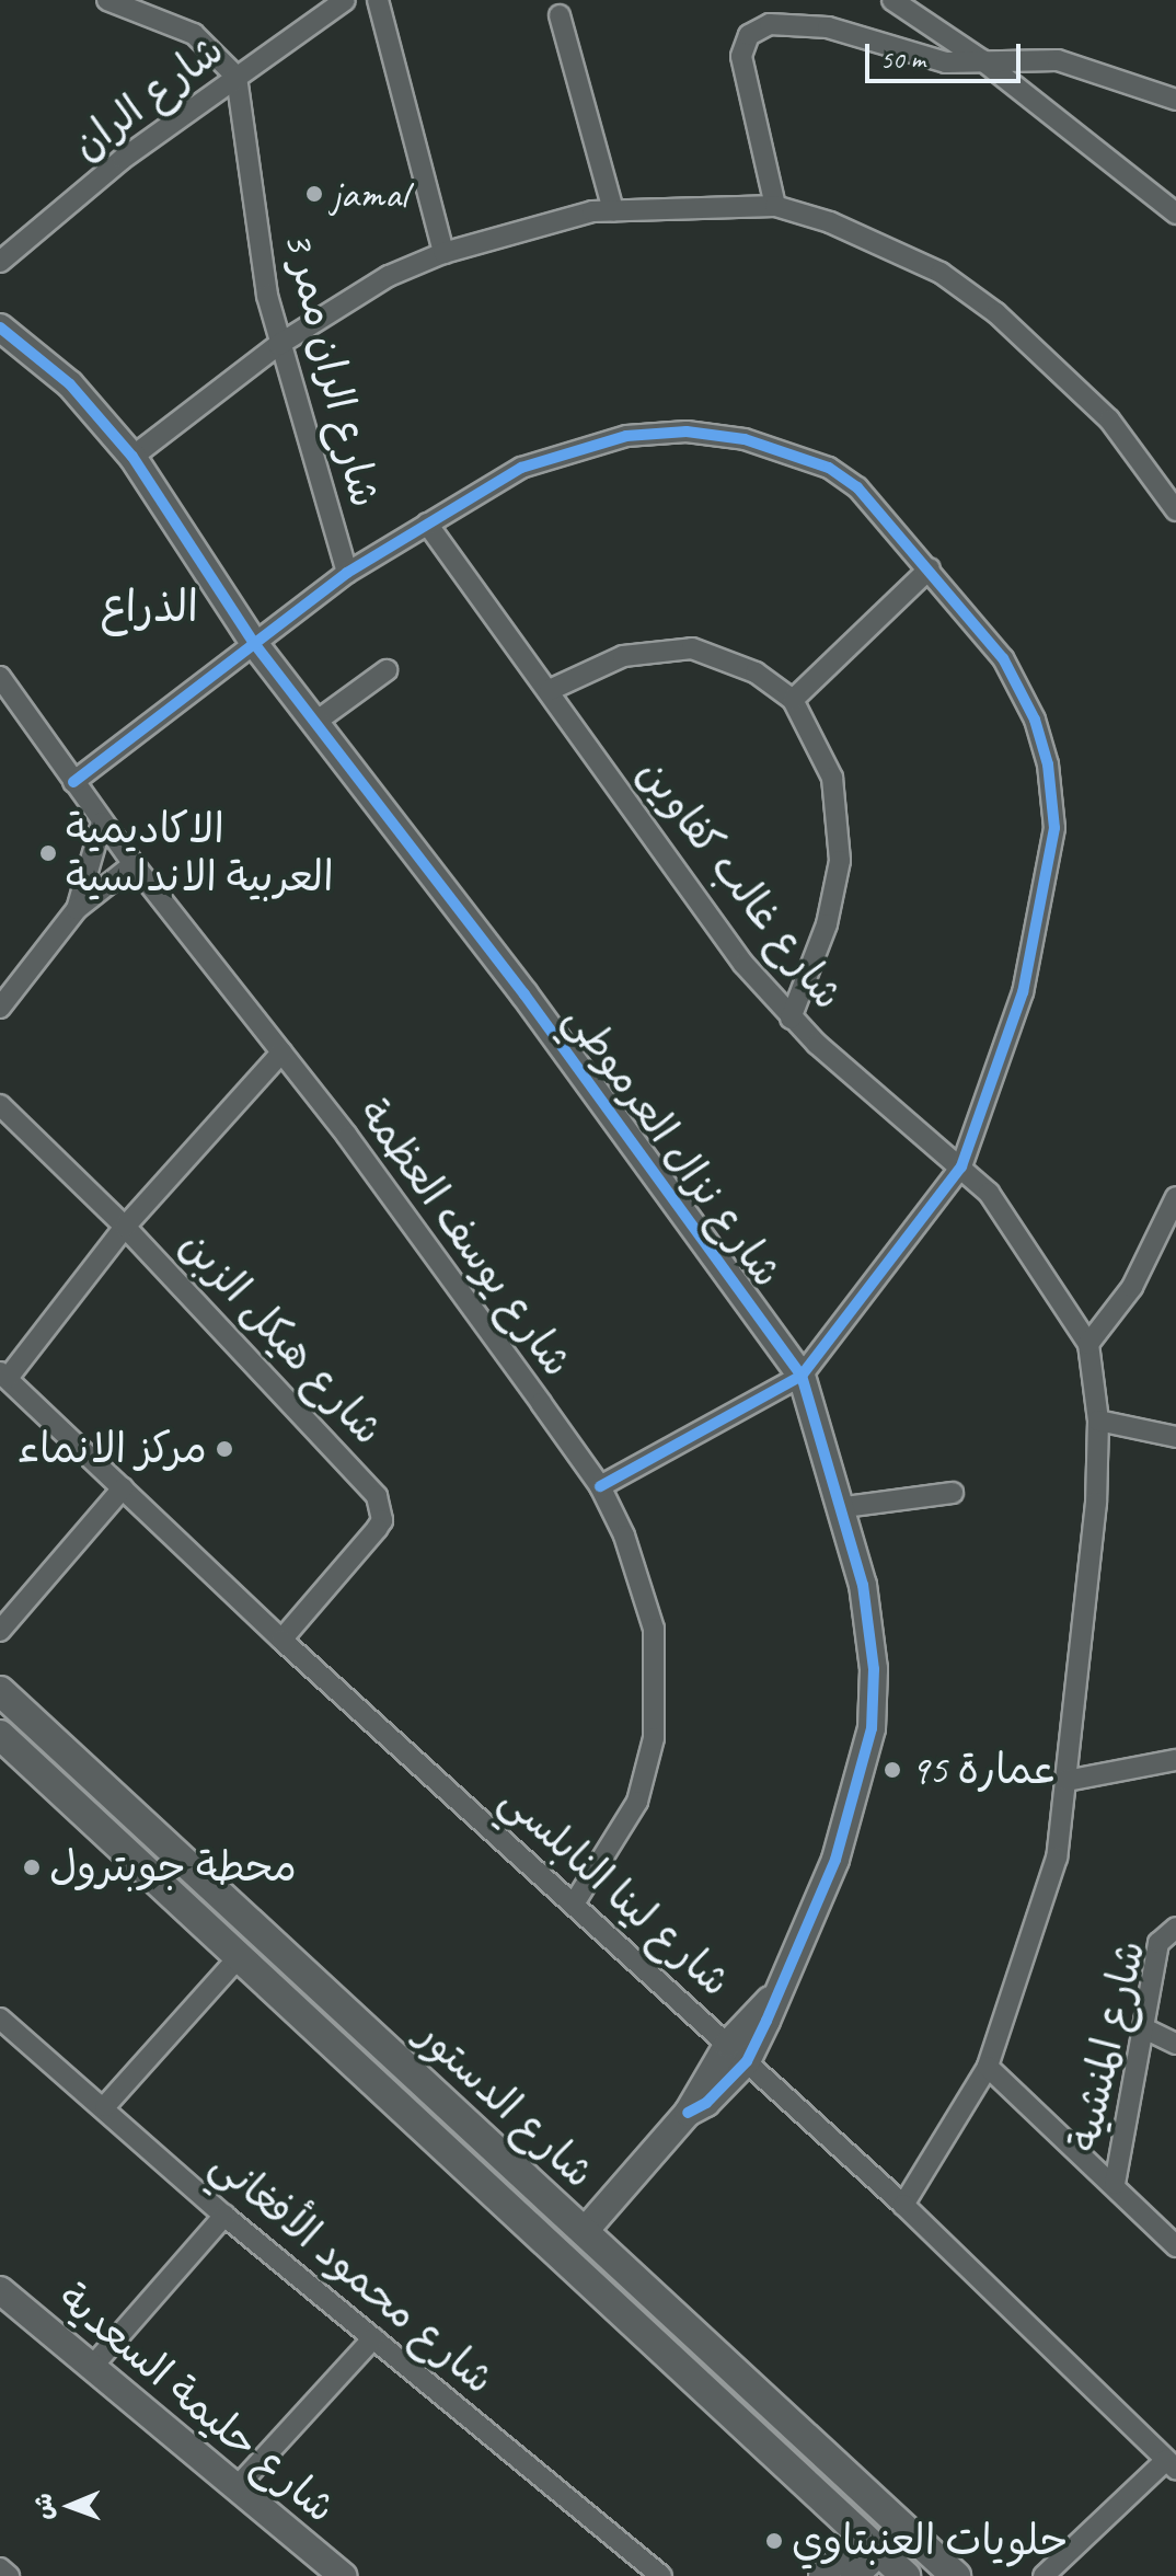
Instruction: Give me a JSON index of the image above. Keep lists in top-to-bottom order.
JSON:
{
  "streets": {
    "main road": ["شارع الدستور"],
    "street": [
      "شارع الران",
      "شارع الران ممر 3",
      "شارع غالب كفاوين",
      "شارع نزال العرموطي",
      "شارع يوسف العظمة",
      "شارع هيكل الزبن",
      "شارع لينا النابلسي",
      "شارع المنشية",
      "شارع محمود الأفغاني",
      "شارع حليمة السعدية"
    ]
  },
  "crossings": [
    ["شارع الران", "شارع الران ممر 3"],
    ["شارع نزال العرموطي", "شارع لينا النابلسي"],
    ["شارع نزال العرموطي", "شارع الدستور"],
    ["شارع يوسف العظمة", "شارع لينا النابلسي"],
    ["شارع هيكل الزبن", "شارع لينا النابلسي"]
  ],
  "districts": ["الذراع"],
  "places": [
    "jamal",
    "الاكاديمية العربية الاندلسية",
    "مركز الانماء",
    "عمارة 95",
    "محطة جوبترول",
    "حلويات العنبتاوي"
  ],
  "scale_bar": "50 m",
  "north": "left"
}
